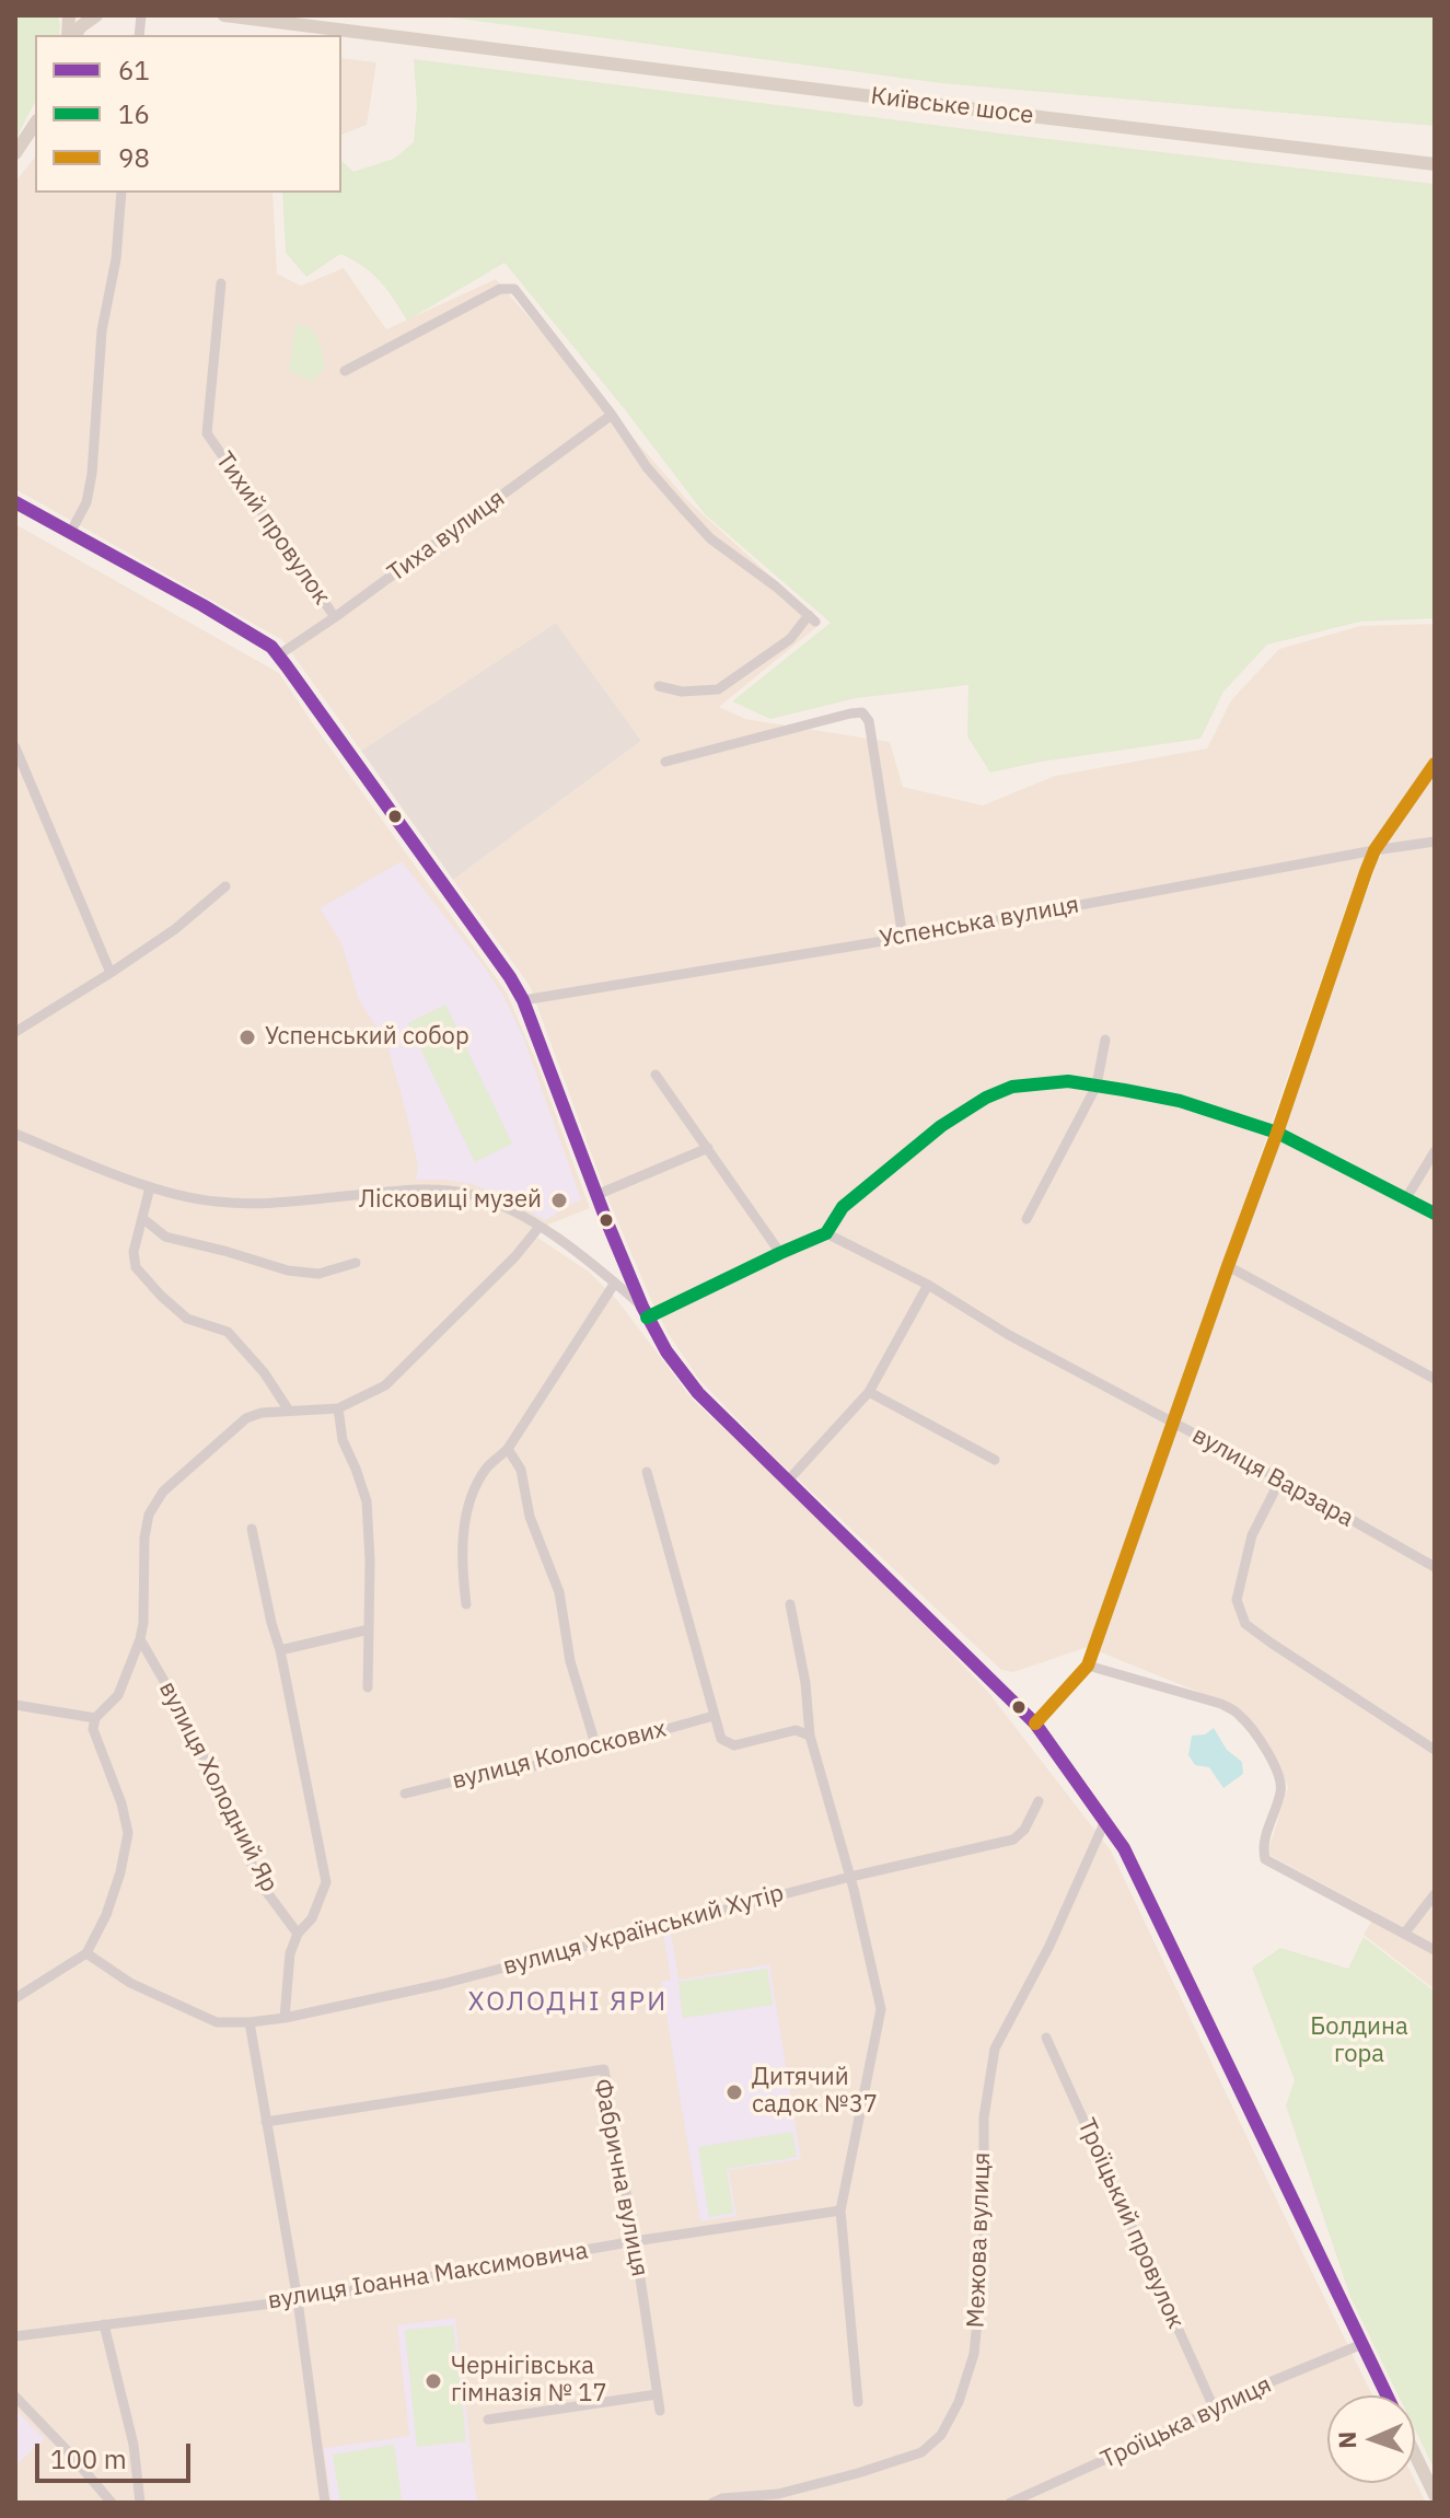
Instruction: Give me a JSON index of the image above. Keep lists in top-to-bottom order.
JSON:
{
  "streets": {
    "main road": ["Київське шосе"],
    "street": [
      "Тихий провулок",
      "Тиха вулиця",
      "Успенська вулиця",
      "вулиця Варзара",
      "вулиця Колоскових",
      "вулиця Холодний Яр",
      "вулиця Український Хутір",
      "Фабрична вулиця",
      "Троїцький провулок",
      "Межова вулиця",
      "вулиця Іоанна Максимовича",
      "Троїцька вулиця"
    ]
  },
  "crossings": [
    ["Тихий провулок", "Тиха вулиця"],
    ["Фабрична вулиця", "вулиця Іоанна Максимовича"],
    ["Троїцький провулок", "Троїцька вулиця"]
  ],
  "districts": ["ХОЛОДНІ ЯРИ"],
  "parks": ["Болдина гора"],
  "places": [
    "Успенський собор",
    "Лісковиці музей",
    "Дитячий садок №37",
    "Чернігівська гімназія № 17"
  ],
  "lines": ["transit line 61", "transit line 98", "transit line 16"],
  "legend": ["61", "16", "98"],
  "scale_bar": "100 m",
  "north": "left"
}
